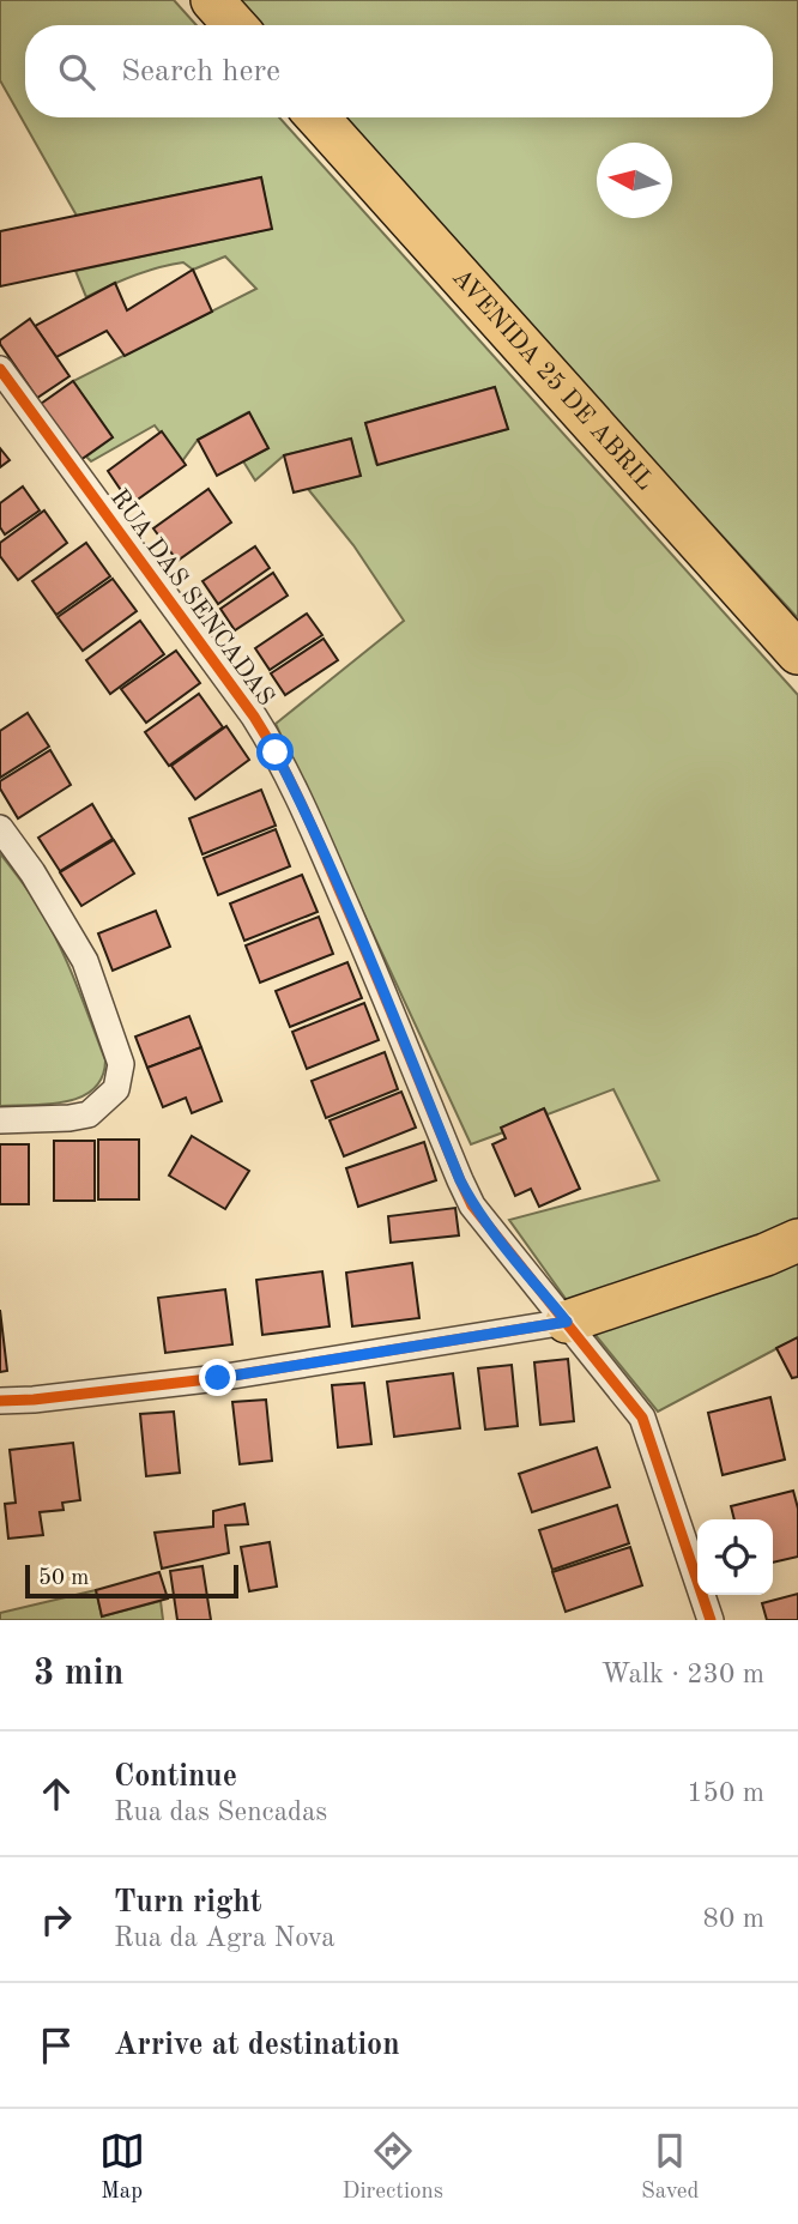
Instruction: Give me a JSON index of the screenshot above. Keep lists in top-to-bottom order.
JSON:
{
  "streets": {
    "main road": ["AVENIDA 25 DE ABRIL"],
    "street": ["RUA DAS SENCADAS"]
  },
  "scale_bar": "50 m",
  "north": "left",
  "page": {
    "search": "Search here",
    "scale": "50 m",
    "heading": ["3 min", "Walk · 230 m"],
    "list": [
      ["Continue", "Rua das Sencadas", "150 m"],
      ["Turn right", "Rua da Agra Nova", "80 m"],
      "Arrive at destination"
    ],
    "nav": ["Map", "Directions", "Saved"]
  }
}
